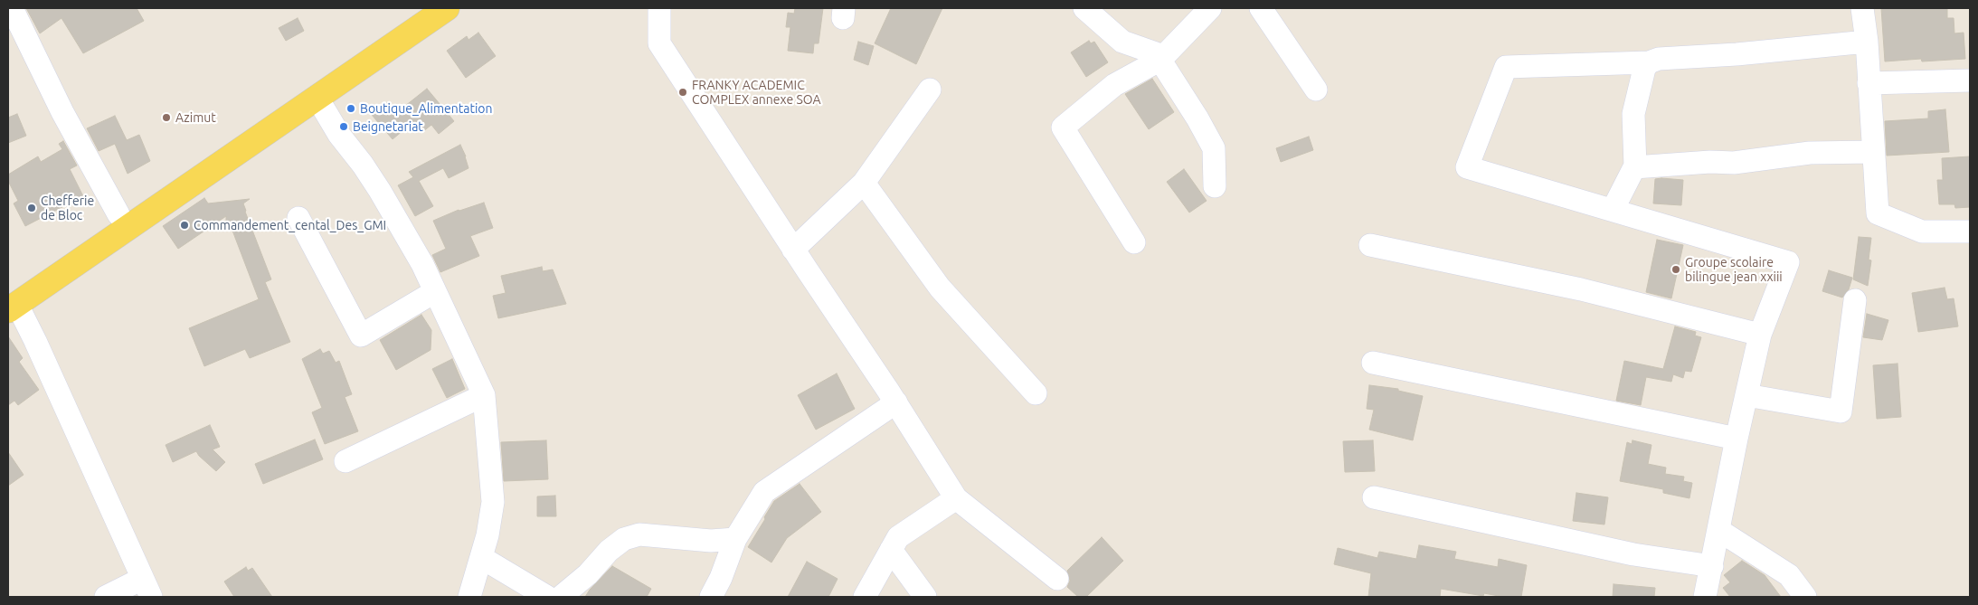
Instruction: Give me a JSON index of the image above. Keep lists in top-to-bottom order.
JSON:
{
  "places": [
    "FRANKY ACADEMIC COMPLEX annexe SOA",
    "Boutique_Alimentation",
    "Azimut",
    "Beignetariat",
    "Chefferie de Bloc",
    "Commandement_cental_Des_GMI",
    "Groupe scolaire bilingue jean xxiii"
  ]
}
